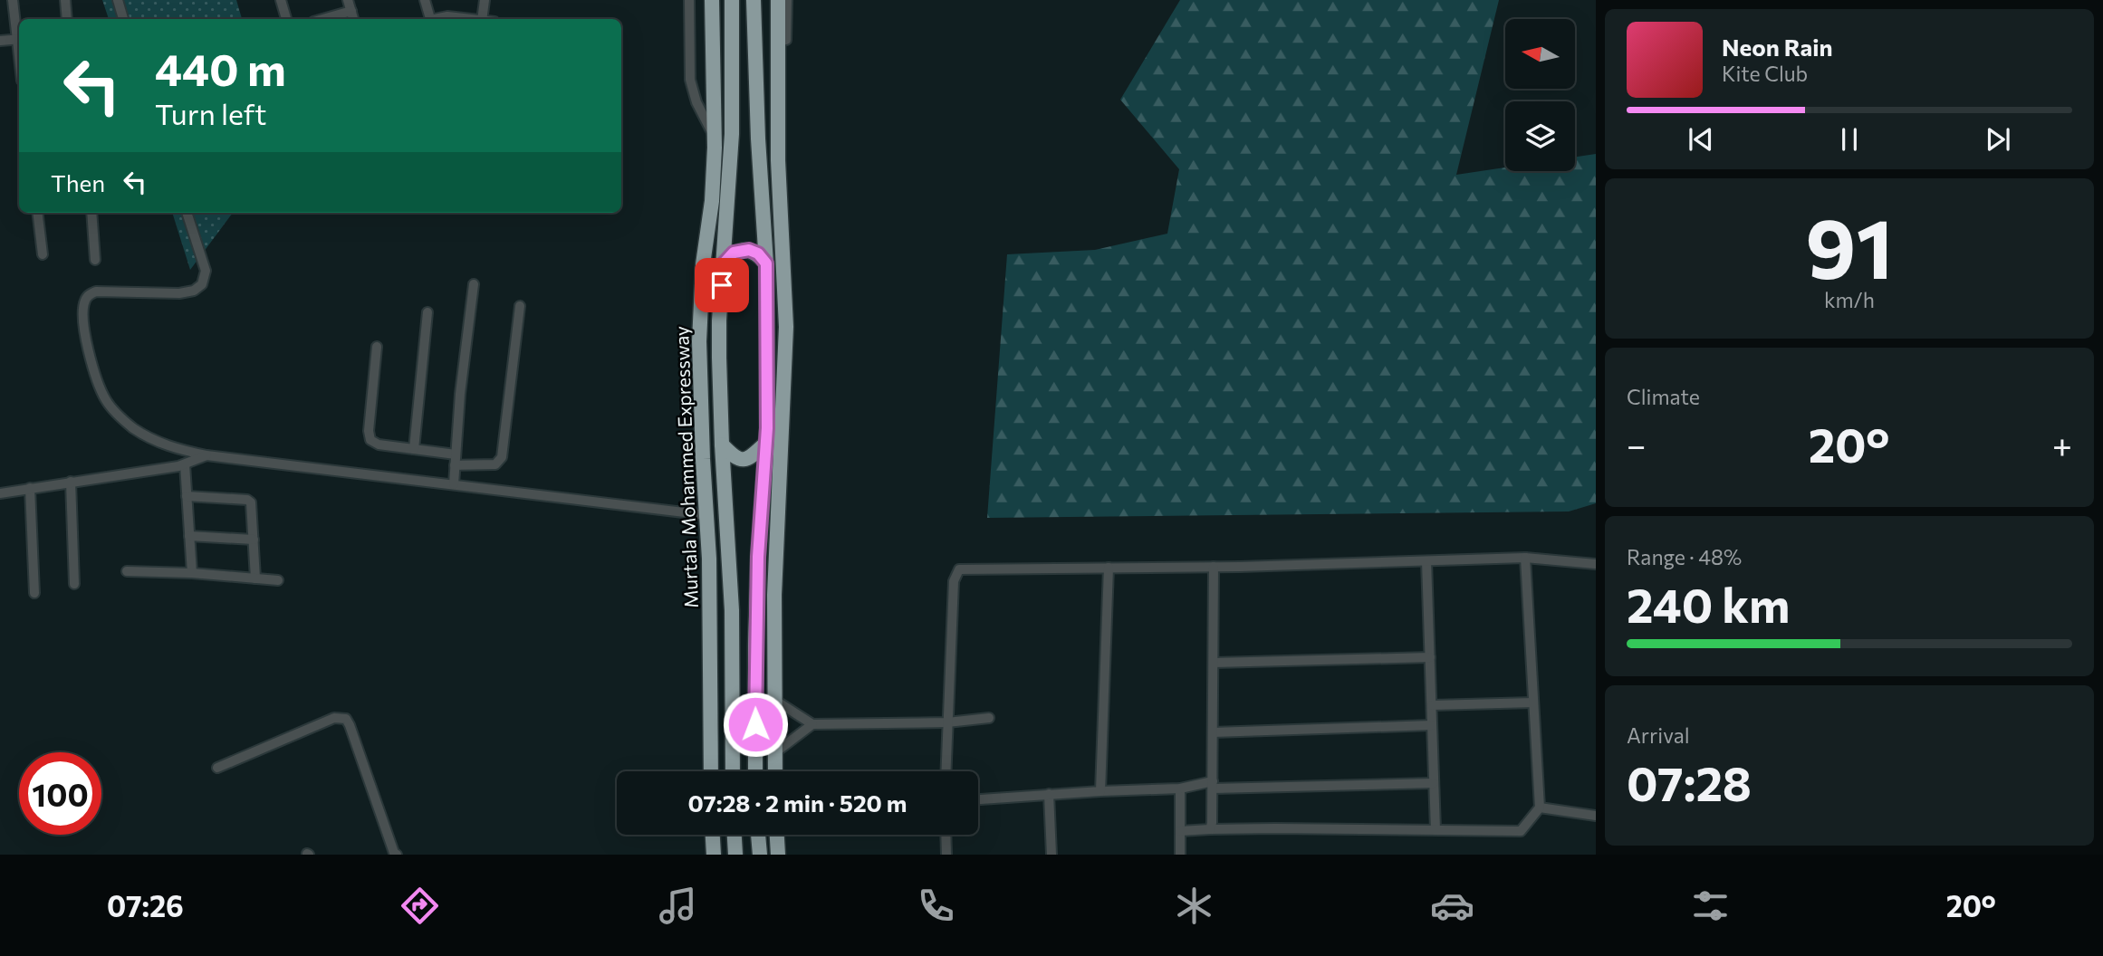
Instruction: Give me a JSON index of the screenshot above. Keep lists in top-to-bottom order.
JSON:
{
  "streets": {
    "highway": ["Murtala Mohammed Expressway"]
  },
  "north": "left",
  "page": {
    "turn": ["440 m", "Turn left"],
    "song": ["Neon Rain", "Kite Club"],
    "then": "Then",
    "tile": [
      ["91", "km/h"],
      "Climate",
      ["Range · 48%", "240 km"],
      ["Arrival", "07:28"]
    ],
    "heat": ["−", "20°", "+"],
    "limit": "100",
    "trip": "07:28 · 2 min · 520 m",
    "tabs": ["07:26", "20°"]
  }
}
